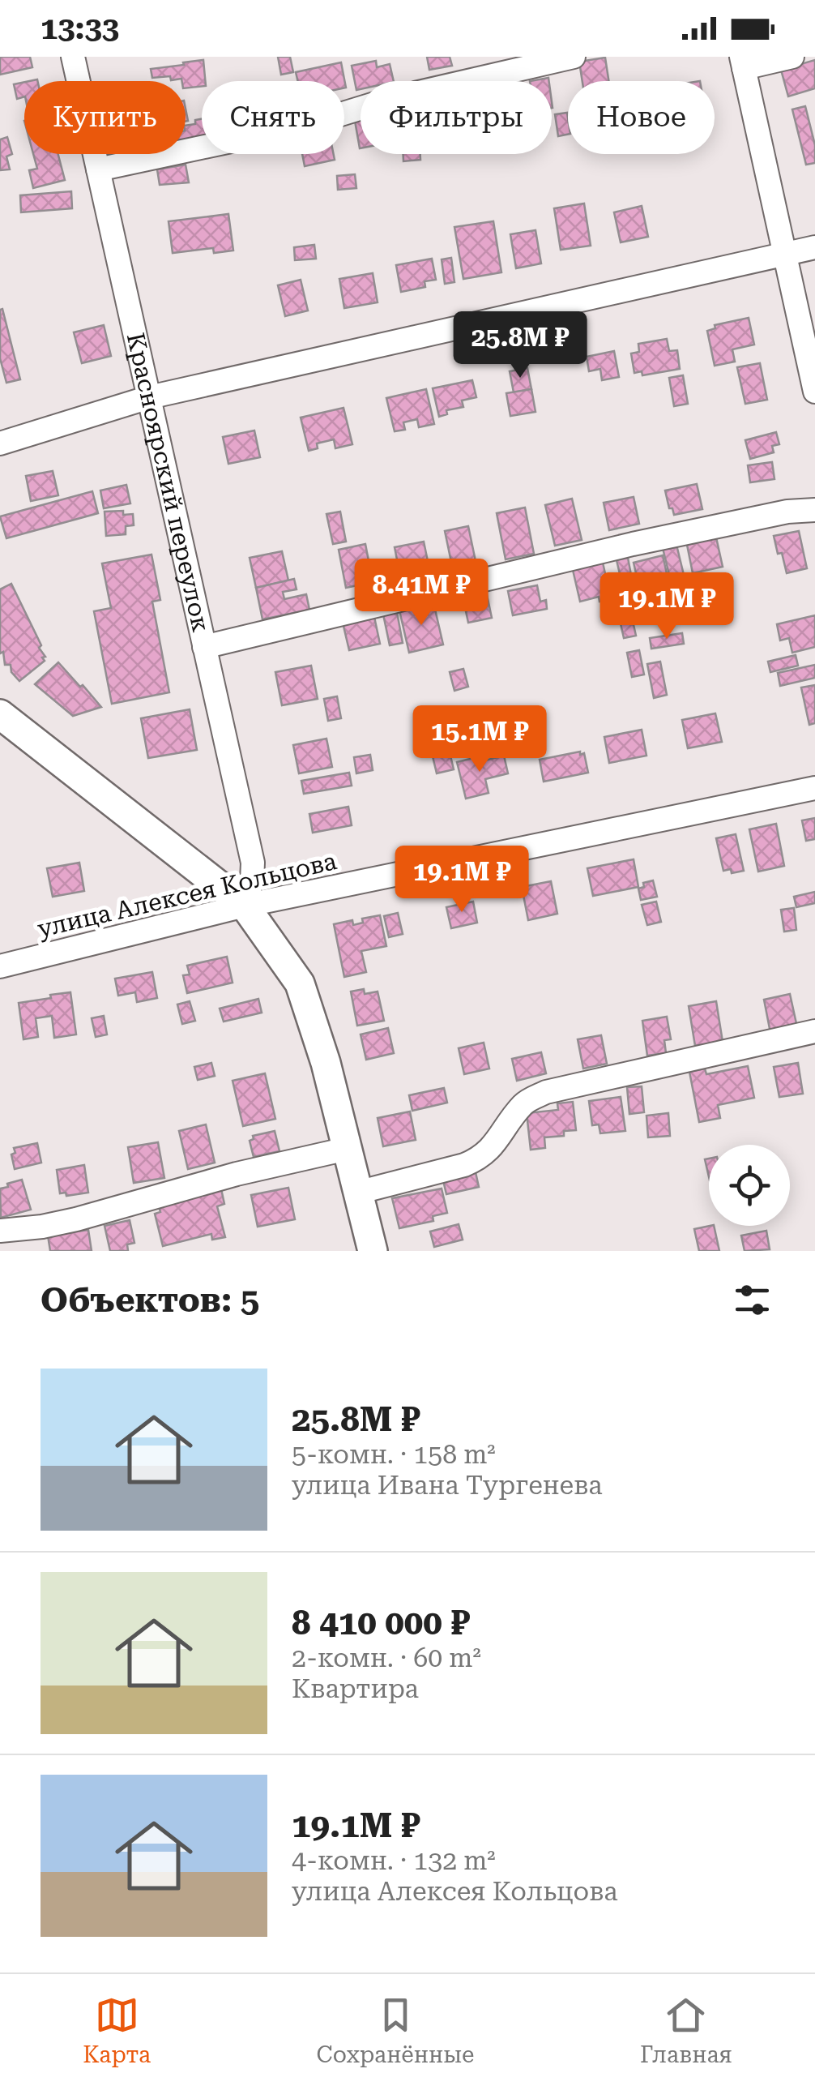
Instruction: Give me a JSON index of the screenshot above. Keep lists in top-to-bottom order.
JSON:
{
  "streets": {
    "street": ["Красноярский переулок", "улица Алексея Кольцова"]
  },
  "crossings": [
    ["Красноярский переулок", "улица Алексея Кольцова"]
  ],
  "page": {
    "status": "13:33",
    "chip": [
      "Купить",
      "Снять",
      "Фильтры",
      "Новое"
    ],
    "price": [
      "25.8M ₽",
      "8.41M ₽",
      "19.1M ₽",
      "15.1M ₽",
      "19.1M ₽"
    ],
    "heading": "Объектов: 5",
    "list": [
      {
        "name": "25.8M ₽",
        "note": "5-комн. · 158 m² · улица Ивана Тургенева"
      },
      {
        "name": "8 410 000 ₽",
        "note": "2-комн. · 60 m² · Квартира"
      },
      {
        "name": "19.1M ₽",
        "note": "4-комн. · 132 m² · улица Алексея Кольцова"
      }
    ],
    "tabs": ["Карта", "Сохранённые", "Главная"]
  }
}
